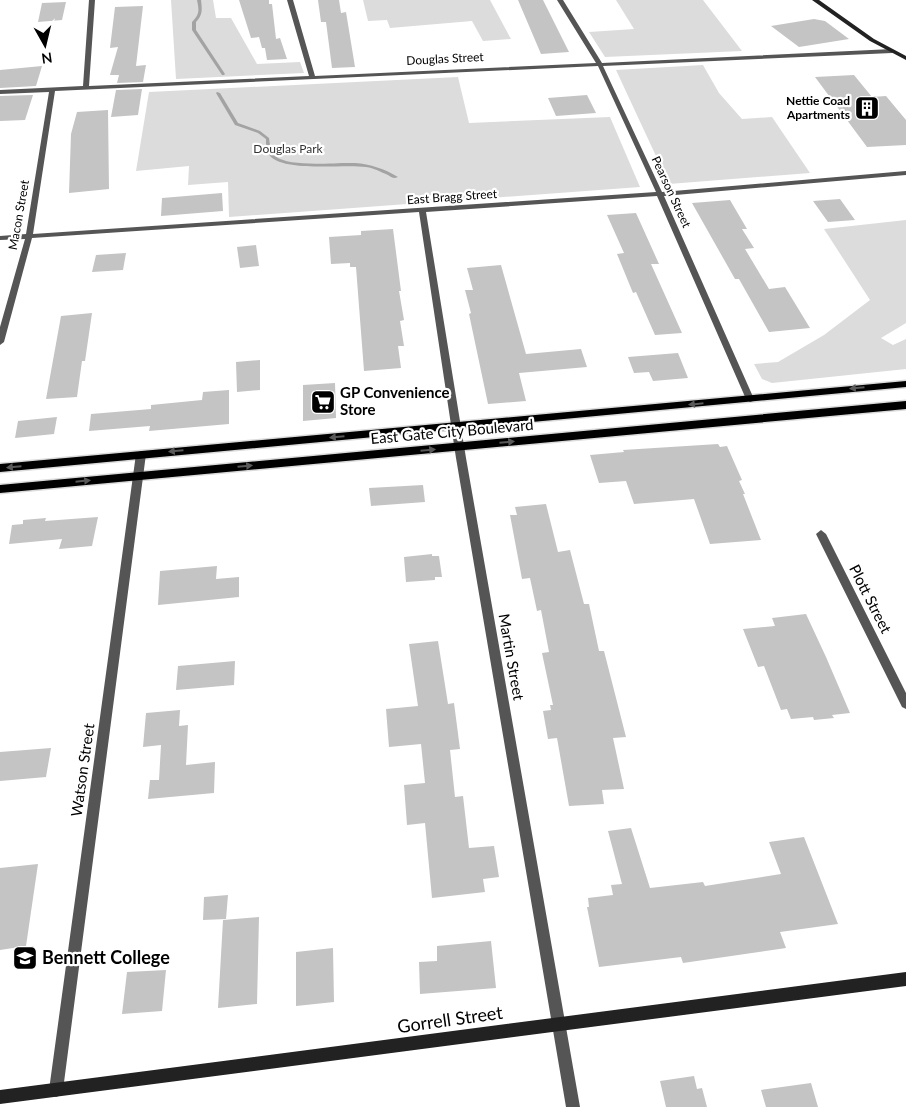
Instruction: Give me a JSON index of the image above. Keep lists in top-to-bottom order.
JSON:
{
  "streets": {
    "main road": ["East Gate City Boulevard"],
    "street": [
      "Douglas Street",
      "Pearson Street",
      "East Bragg Street",
      "Macon Street",
      "Plott Street",
      "Martin Street",
      "Watson Street",
      "Gorrell Street"
    ]
  },
  "crossings": [
    ["Douglas Street", "Pearson Street"],
    ["Douglas Street", "Macon Street"],
    ["Pearson Street", "East Bragg Street"],
    ["Pearson Street", "East Gate City Boulevard"],
    ["East Bragg Street", "Macon Street"],
    ["East Bragg Street", "Martin Street"],
    ["East Gate City Boulevard", "Martin Street"],
    ["East Gate City Boulevard", "Watson Street"],
    ["Martin Street", "Gorrell Street"],
    ["Watson Street", "Gorrell Street"]
  ],
  "parks": ["Douglas Park"],
  "places": {
    "building": ["Nettie Coad Apartments"],
    "supermarket": ["GP Convenience Store"],
    "school or university": ["Bennett College"]
  },
  "north": "bottom"
}
